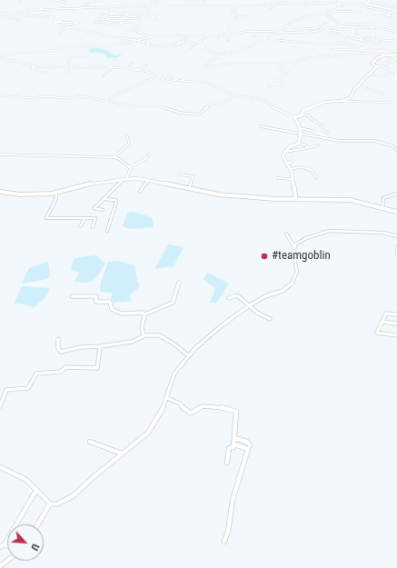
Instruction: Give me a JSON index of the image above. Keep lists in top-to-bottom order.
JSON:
{
  "places": ["#teamgoblin"],
  "north": "bottom right"
}
